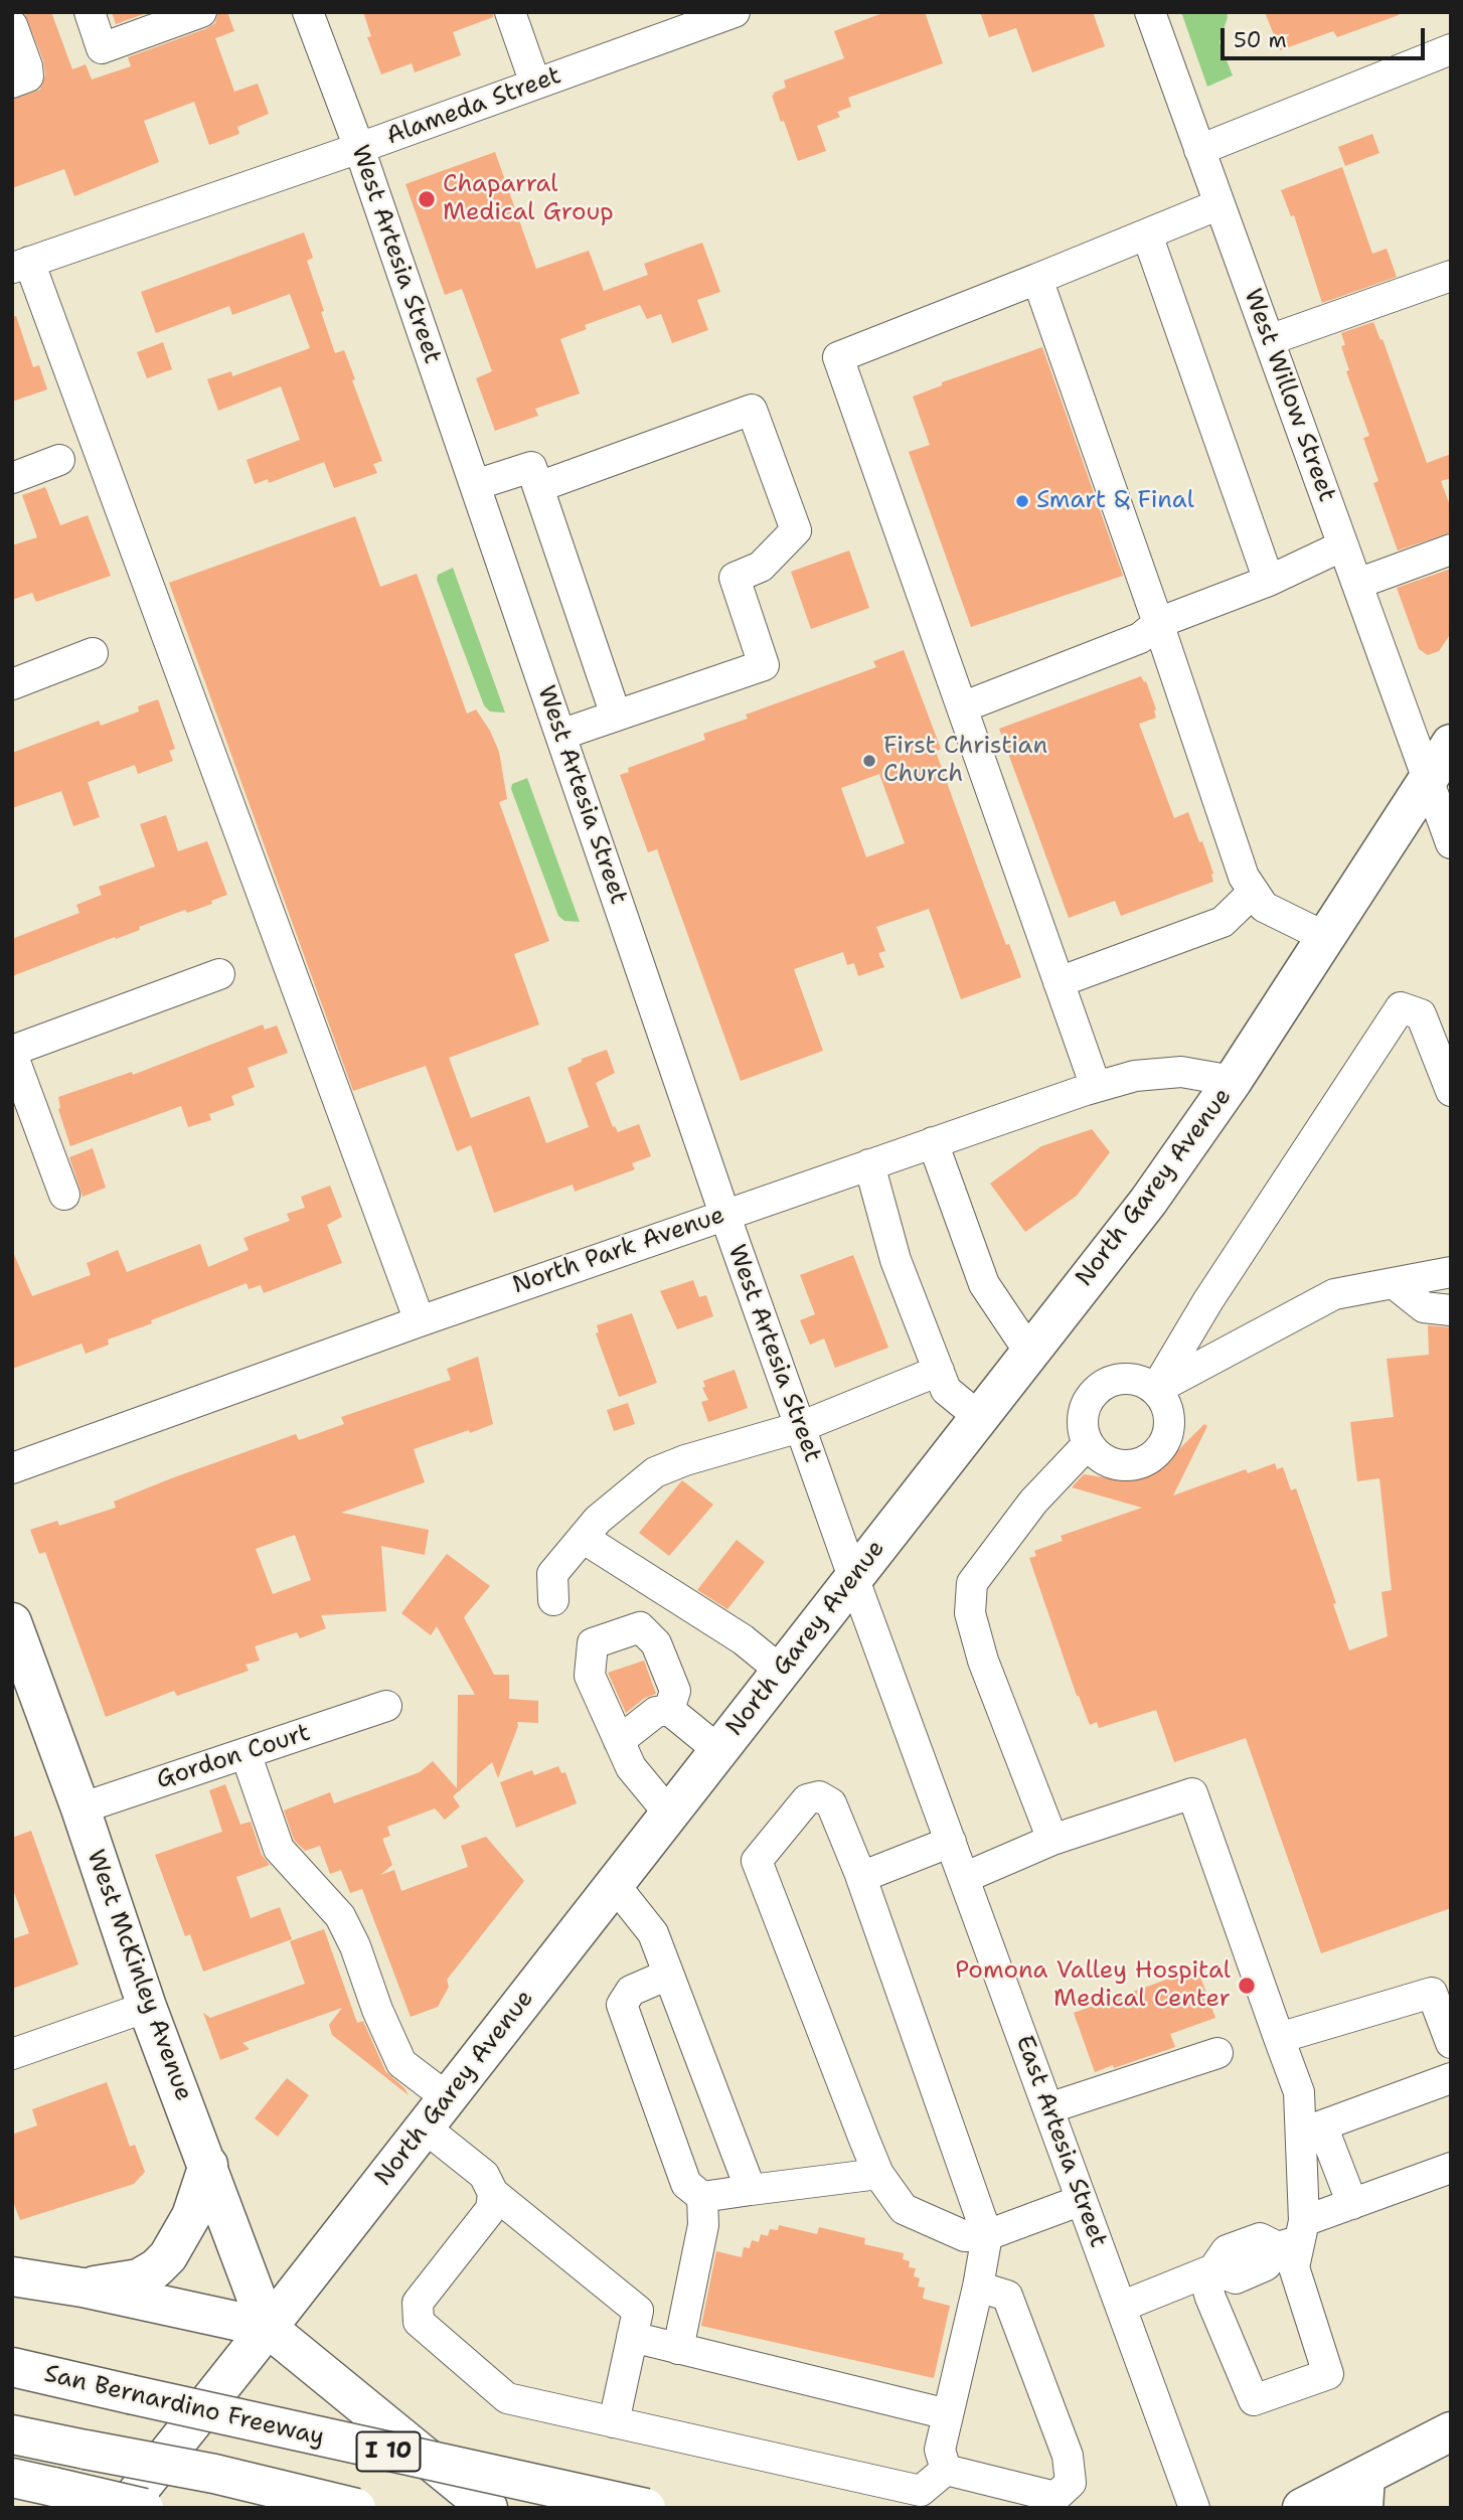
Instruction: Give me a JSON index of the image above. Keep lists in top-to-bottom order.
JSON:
{
  "streets": {
    "main road": [
      "North Garey Avenue",
      "West McKinley Avenue",
      "San Bernardino Freeway",
      "I 10"
    ],
    "street": [
      "Alameda Street",
      "West Artesia Street",
      "West Willow Street",
      "North Park Avenue",
      "Gordon Court",
      "East Artesia Street"
    ]
  },
  "crossings": [
    ["Alameda Street", "West Artesia Street"],
    ["West Artesia Street", "North Garey Avenue"],
    ["West Artesia Street", "North Park Avenue"],
    ["West Artesia Street", "East Artesia Street"],
    ["West Willow Street", "North Garey Avenue"],
    ["North Garey Avenue", "North Park Avenue"],
    ["North Garey Avenue", "West McKinley Avenue"],
    ["North Garey Avenue", "East Artesia Street"],
    ["Gordon Court", "West McKinley Avenue"]
  ],
  "places": [
    "Chaparral Medical Group",
    "Smart & Final",
    "First Christian Church",
    "Pomona Valley Hospital Medical Center"
  ],
  "scale_bar": "50 m"
}
